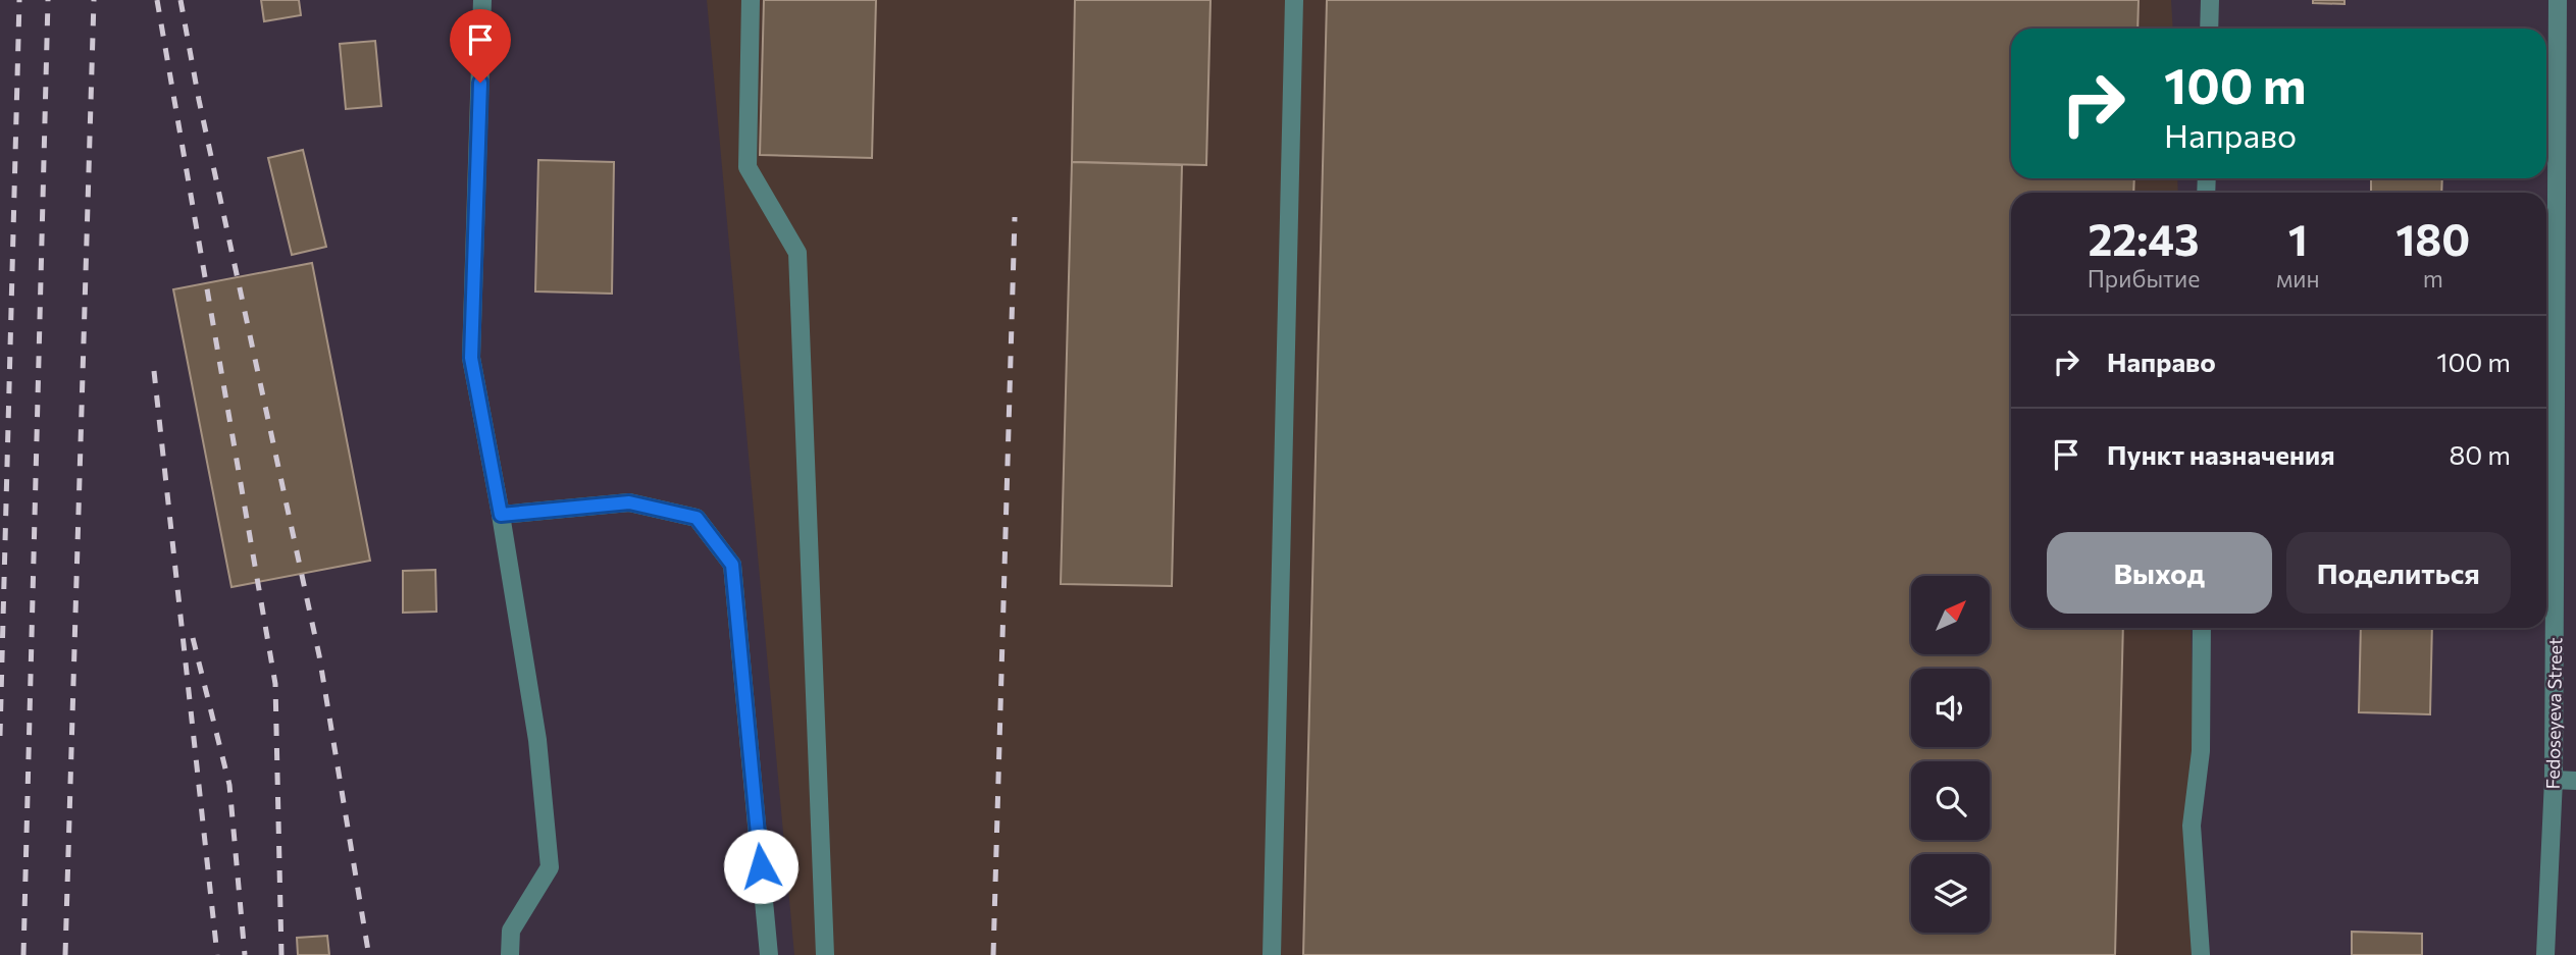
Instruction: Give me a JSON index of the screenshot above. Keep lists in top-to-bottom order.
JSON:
{
  "streets": {
    "street": ["Fedoseyeva Street"]
  },
  "north": "top right",
  "page": {
    "turn": ["100 m", "Направо"],
    "eta": [
      "22:43",
      "Прибытие",
      "1",
      "мин",
      "180",
      "m"
    ],
    "list": [
      {
        "name": "Направо",
        "value": "100 m"
      },
      {
        "name": "Пункт назначения",
        "value": "80 m"
      }
    ],
    "buttons": ["Выход", "Поделиться"]
  }
}
